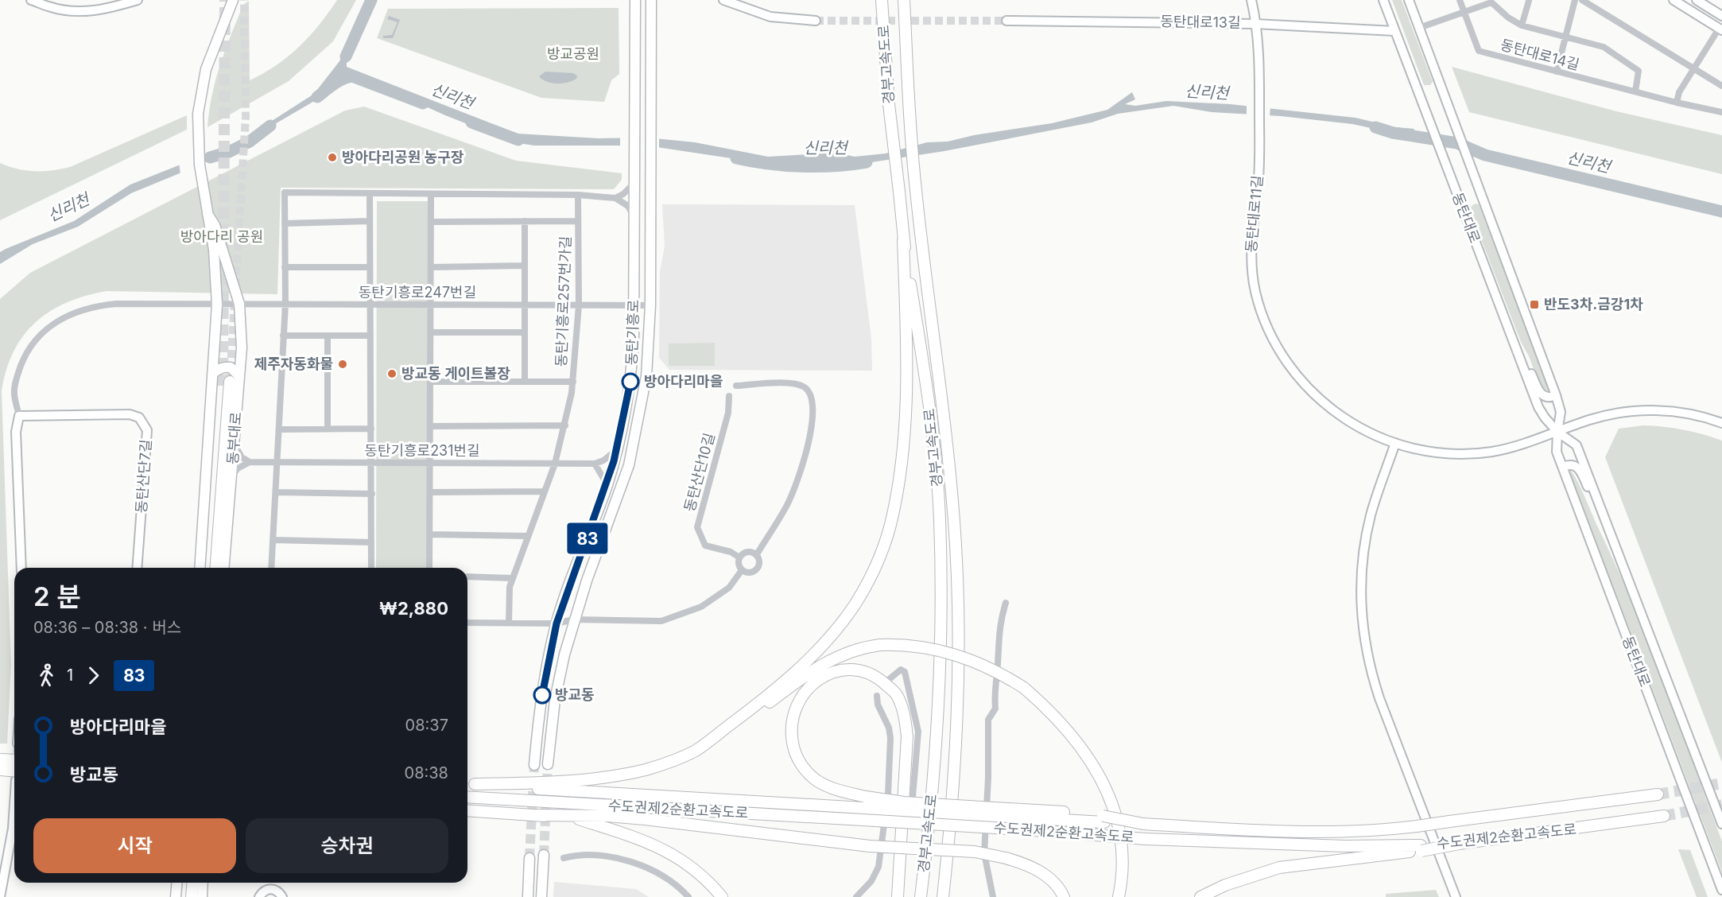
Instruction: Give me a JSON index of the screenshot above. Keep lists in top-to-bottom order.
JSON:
{
  "streets": {
    "highway": ["경부고속도로", "동부대로", "수도권제2순환고속도로"],
    "main road": ["동탄기흥로"],
    "street": [
      "동탄대로13길",
      "동탄대로14길",
      "동탄대로11길",
      "동탄대로",
      "동탄기흥로247번길",
      "동탄기흥로257번가길",
      "동탄기흥로231번길",
      "동탄산단10길",
      "동탄산단7길"
    ]
  },
  "crossings": [
    ["동탄대로13길", "동탄대로11길"],
    ["동탄대로13길", "동탄대로"],
    ["동탄대로14길", "동탄대로"],
    ["동탄대로11길", "동탄대로"],
    ["동탄기흥로247번길", "동탄기흥로257번가길"],
    ["동탄기흥로247번길", "동탄기흥로"],
    ["동탄기흥로247번길", "동부대로"],
    ["동탄기흥로247번길", "동탄산단7길"],
    ["동탄기흥로257번가길", "동탄기흥로231번길"]
  ],
  "water": ["신리천"],
  "parks": ["방교공원", "방아다리 공원"],
  "places": {
    "other": [
      "방아다리공원 농구장",
      "제주자동화물",
      "방교동 게이트볼장",
      "방아다리마을",
      "방교동"
    ],
    "transit": ["반도3차.금강1차"]
  },
  "lines": ["bus line 83"],
  "page": {
    "on_map": "83",
    "heading": ["2 분", "08:36 – 08:38 · 버스", "₩2,880"],
    "legs": ["1", "83"],
    "list": [
      {
        "name": "방아다리마을",
        "value": "08:37"
      },
      {
        "name": "방교동",
        "value": "08:38"
      }
    ],
    "buttons": ["시작", "승차권"]
  }
}
